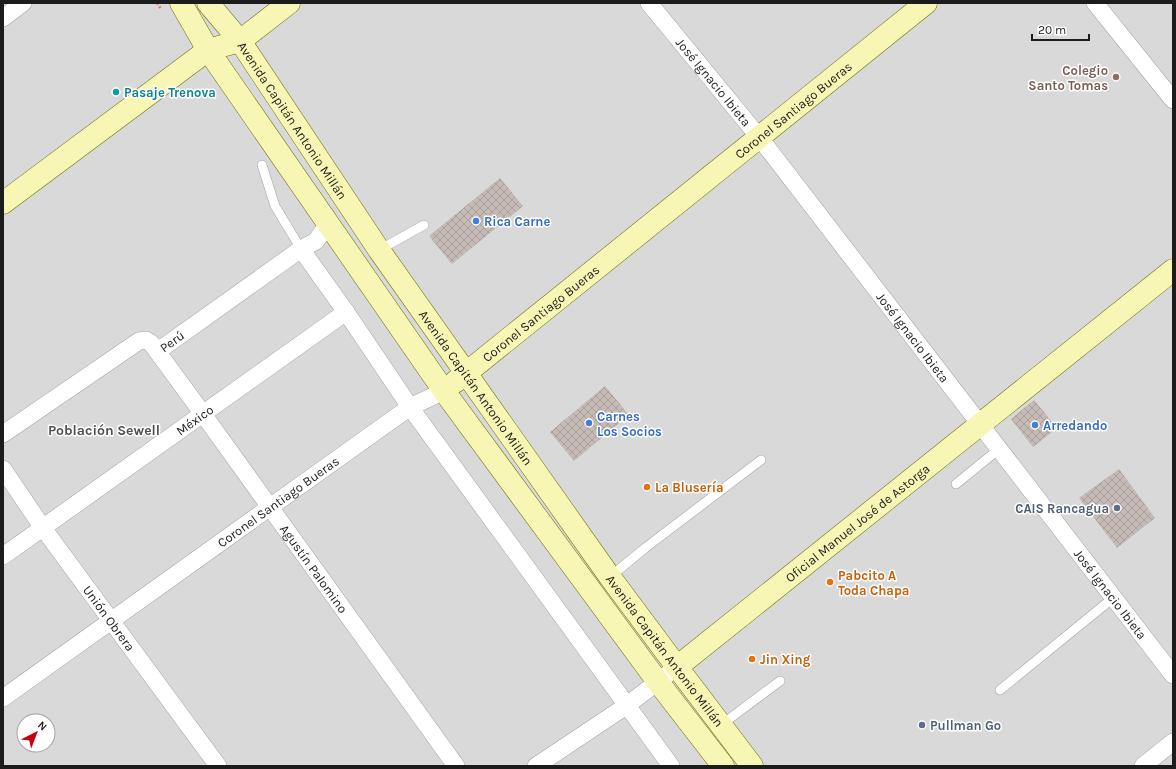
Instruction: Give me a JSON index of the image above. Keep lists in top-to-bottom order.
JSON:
{
  "streets": {
    "main road": ["Coronel Santiago Bueras", "Avenida Capitán Antonio Millán", "Oficial Manuel José de Astorga"],
    "street": [
      "José Ignacio Ibieta",
      "Perú",
      "México",
      "Agustín Palomino",
      "Unión Obrera"
    ]
  },
  "crossings": [
    ["José Ignacio Ibieta", "Coronel Santiago Bueras"],
    ["José Ignacio Ibieta", "Oficial Manuel José de Astorga"],
    ["Coronel Santiago Bueras", "Avenida Capitán Antonio Millán"],
    ["Coronel Santiago Bueras", "Agustín Palomino"],
    ["Coronel Santiago Bueras", "Unión Obrera"],
    ["Avenida Capitán Antonio Millán", "Perú"],
    ["Avenida Capitán Antonio Millán", "Oficial Manuel José de Astorga"],
    ["Perú", "Agustín Palomino"],
    ["México", "Agustín Palomino"],
    ["México", "Unión Obrera"]
  ],
  "districts": ["Población Sewell"],
  "places": [
    "Colegio Santo Tomas",
    "Pasaje Trenova",
    "Rica Carne",
    "Carnes Los Socios",
    "Arredando",
    "La Blusería",
    "CAIS Rancagua",
    "Pabcito A Toda Chapa",
    "Jin Xing",
    "Pullman Go"
  ],
  "scale_bar": "20 m",
  "north": "top right"
}
